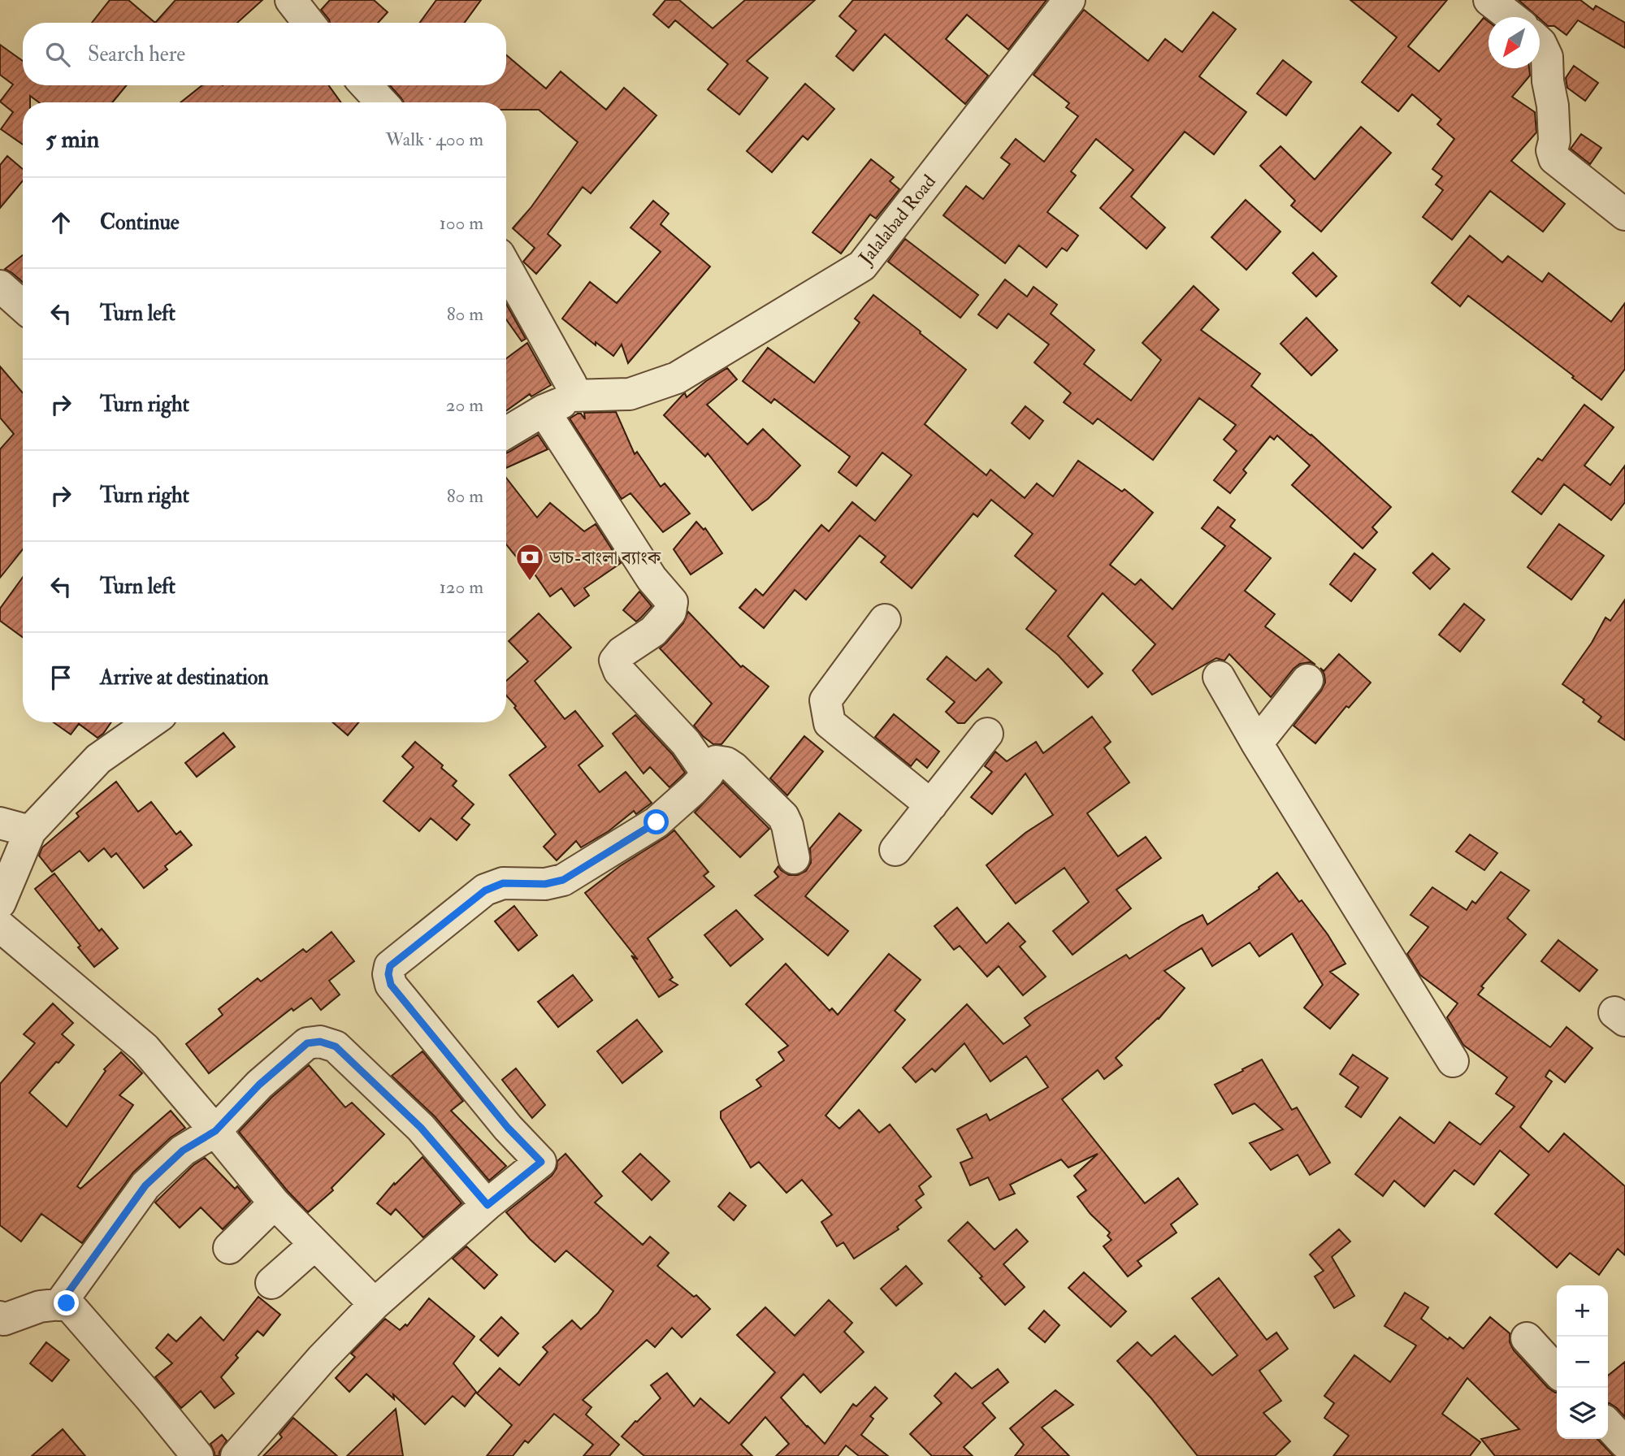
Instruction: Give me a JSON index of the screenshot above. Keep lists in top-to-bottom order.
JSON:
{
  "streets": {
    "street": ["Jalalabad Road"]
  },
  "places": {
    "bank": ["ডাচ-বাংলা ব্যাংক"]
  },
  "north": "bottom left",
  "page": {
    "search": "Search here",
    "heading": ["5 min", "Walk · 400 m"],
    "list": [
      ["Continue", "100 m"],
      ["Turn left", "80 m"],
      ["Turn right", "20 m"],
      ["Turn right", "80 m"],
      ["Turn left", "120 m"],
      "Arrive at destination"
    ],
    "map_buttons": ["+", "−"]
  }
}
